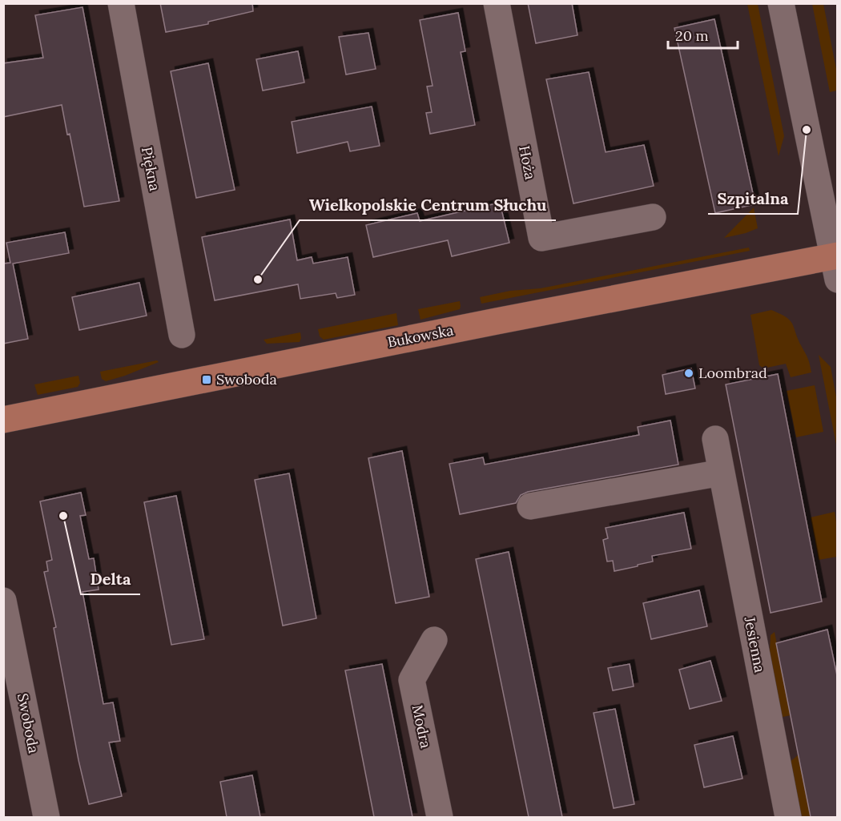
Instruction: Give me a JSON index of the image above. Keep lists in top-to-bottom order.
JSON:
{
  "streets": {
    "main road": ["Bukowska"],
    "street": [
      "Hoża",
      "Piękna",
      "Jesienna",
      "Swoboda",
      "Modra"
    ]
  },
  "places": {
    "other": [
      "Szpitalna",
      "Wielkopolskie Centrum Słuchu",
      "Loombrad",
      "Delta"
    ],
    "transit": ["Swoboda"]
  },
  "scale_bar": "20 m"
}
